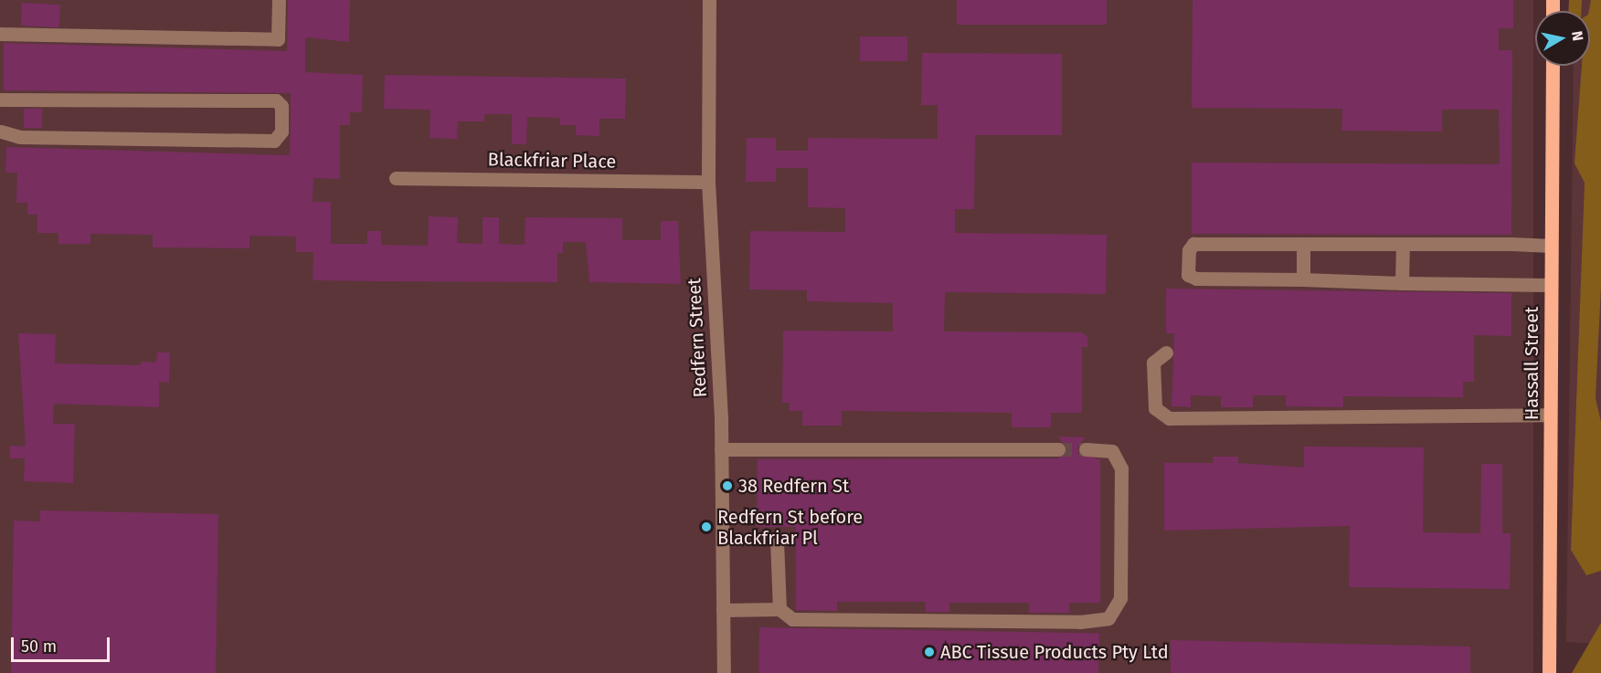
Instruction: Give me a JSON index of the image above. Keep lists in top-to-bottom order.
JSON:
{
  "streets": {
    "main road": ["Hassall Street"],
    "street": ["Blackfriar Place", "Redfern Street"]
  },
  "crossings": [
    ["Blackfriar Place", "Redfern Street"]
  ],
  "places": ["38 Redfern St", "Redfern St before Blackfriar Pl", "ABC Tissue Products Pty Ltd"],
  "scale_bar": "50 m",
  "north": "right"
}
